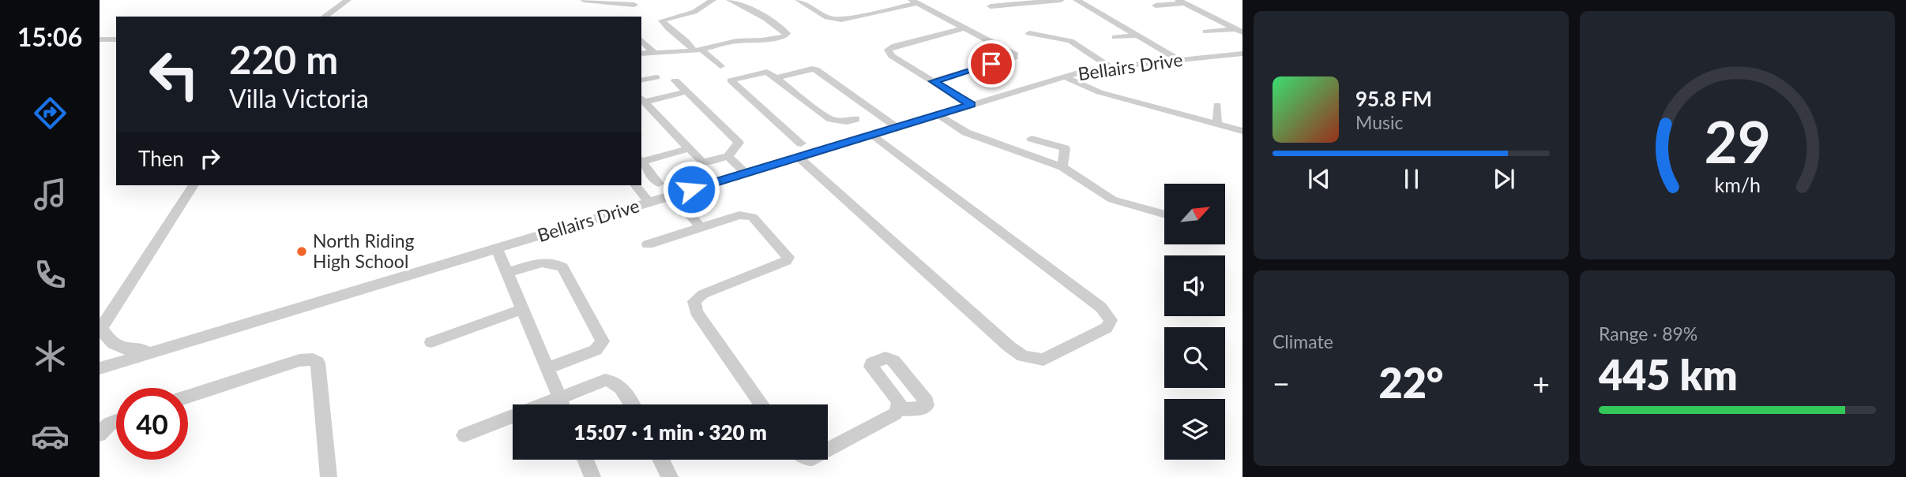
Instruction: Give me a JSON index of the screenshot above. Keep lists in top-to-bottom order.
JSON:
{
  "streets": {
    "street": ["Bellairs Drive"]
  },
  "places": ["North Riding High School"],
  "north": "top right",
  "page": {
    "tabs": "15:06",
    "turn": ["220 m", "Villa Victoria"],
    "song": ["95.8 FM", "Music"],
    "then": "Then",
    "tile": [
      "Climate",
      ["Range · 89%", "445 km"]
    ],
    "heat": ["−", "22°", "+"],
    "limit": "40",
    "trip": "15:07 · 1 min · 320 m",
    "gauge": ["29", "km/h"]
  }
}
